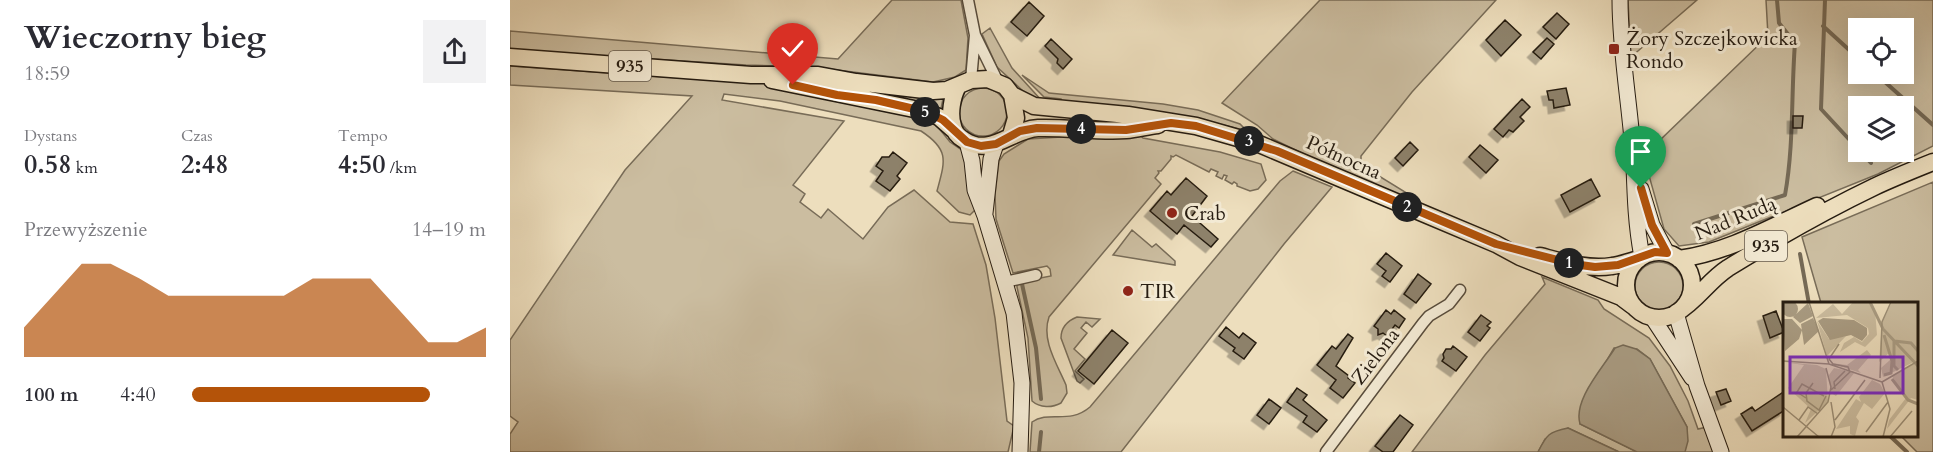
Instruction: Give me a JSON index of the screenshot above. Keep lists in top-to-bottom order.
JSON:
{
  "streets": {
    "main road": ["935", "Północna", "Nad Rudą"],
    "street": ["Zielona"]
  },
  "crossings": [
    ["935", "Północna"],
    ["Północna", "Nad Rudą"]
  ],
  "places": {
    "transit": ["Żory Szczejkowicka Rondo"],
    "other": ["Crab", "TIR"]
  },
  "page": {
    "heading": ["Wieczorny bieg", "18:59"],
    "pins": [
      "5",
      "4",
      "3",
      "2",
      "1"
    ],
    "stats": [
      ["Dystans", "0.58 km"],
      ["Czas", "2:48"],
      ["Tempo", "4:50 /km"]
    ],
    "chart": ["Przewyższenie", "14–19 m"],
    "list": [
      {
        "name": "100 m",
        "note": "4:40"
      }
    ]
  }
}
